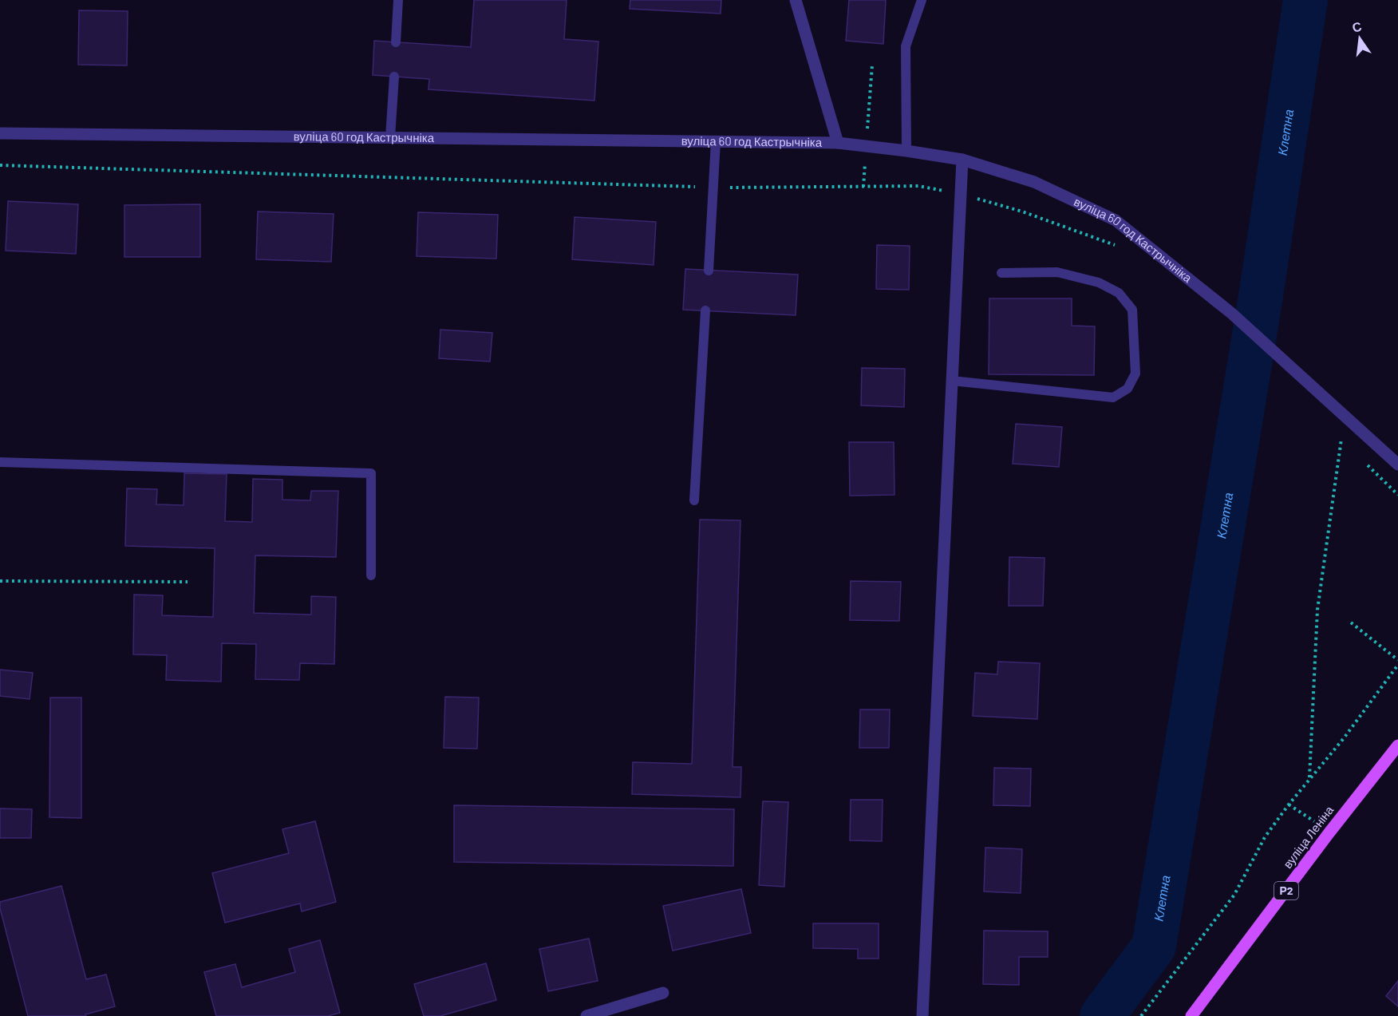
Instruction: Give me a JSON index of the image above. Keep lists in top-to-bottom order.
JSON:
{
  "streets": {
    "main road": ["вуліца Леніна", "Р2"],
    "street": ["вуліца 60 год Кастрычніка"]
  },
  "water": ["Клетна"],
  "north": "top"
}
